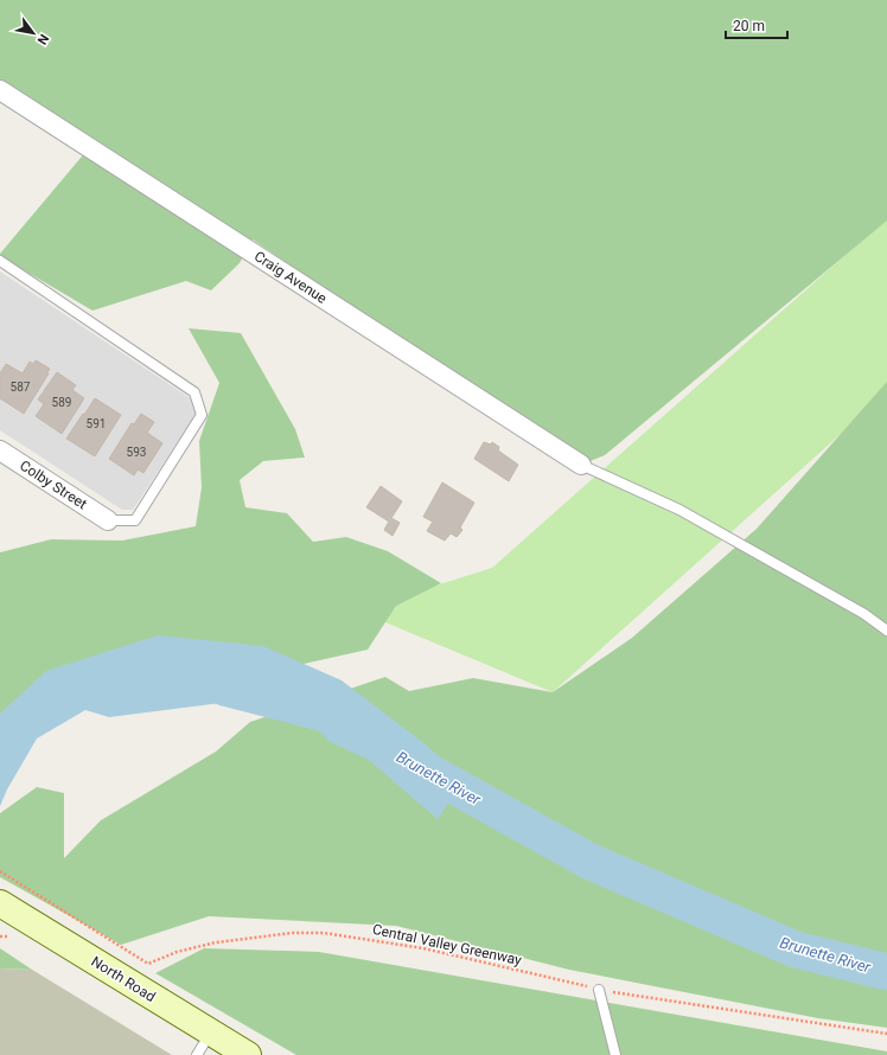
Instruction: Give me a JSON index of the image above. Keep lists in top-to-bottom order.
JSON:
{
  "streets": {
    "main road": ["North Road"],
    "street": ["Craig Avenue", "Colby Street"],
    "path": ["Central Valley Greenway"]
  },
  "water": ["Brunette River"],
  "house_numbers": [
    "587",
    "589",
    "591",
    "593"
  ],
  "scale_bar": "20 m",
  "north": "bottom right"
}
